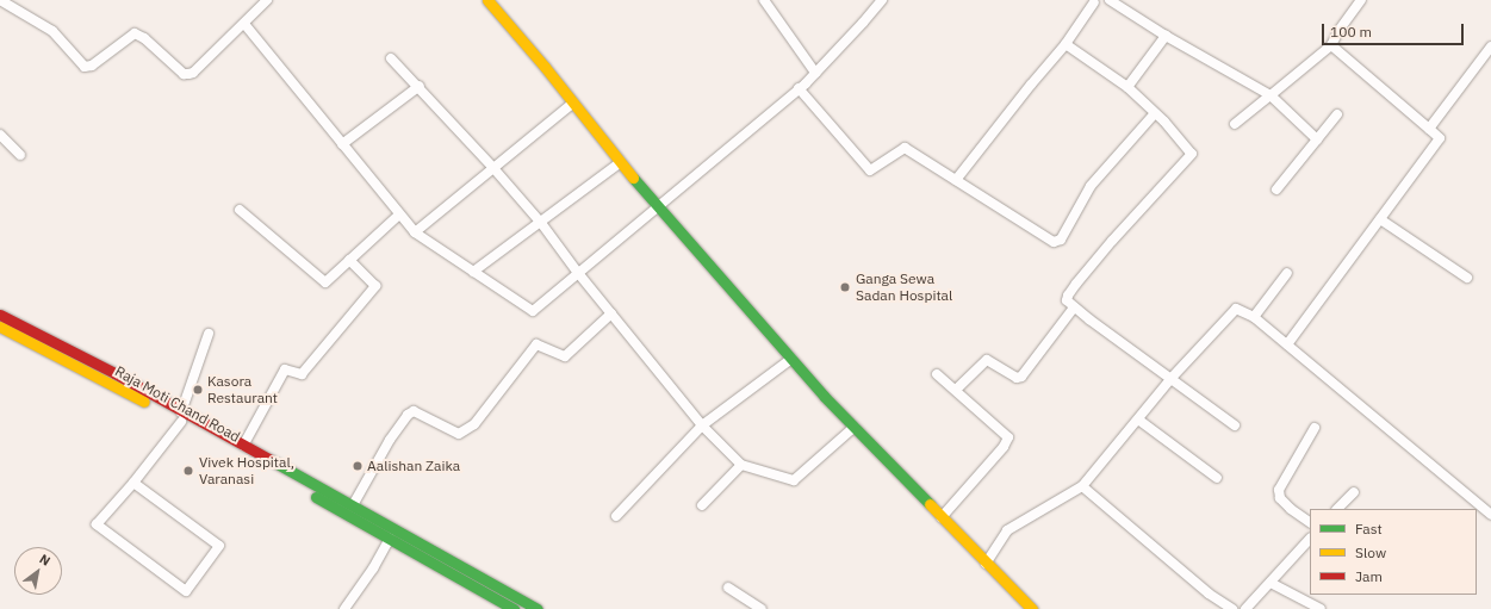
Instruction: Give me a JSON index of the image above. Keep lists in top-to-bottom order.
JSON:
{
  "streets": {
    "main road": ["Raja Moti Chand Road"]
  },
  "places": [
    "Ganga Sewa Sadan Hospital",
    "Kasora Restaurant",
    "Aalishan Zaika",
    "Vivek Hospital, Varanasi"
  ],
  "legend": ["Fast", "Slow", "Jam"],
  "scale_bar": "100 m",
  "north": "top right"
}
